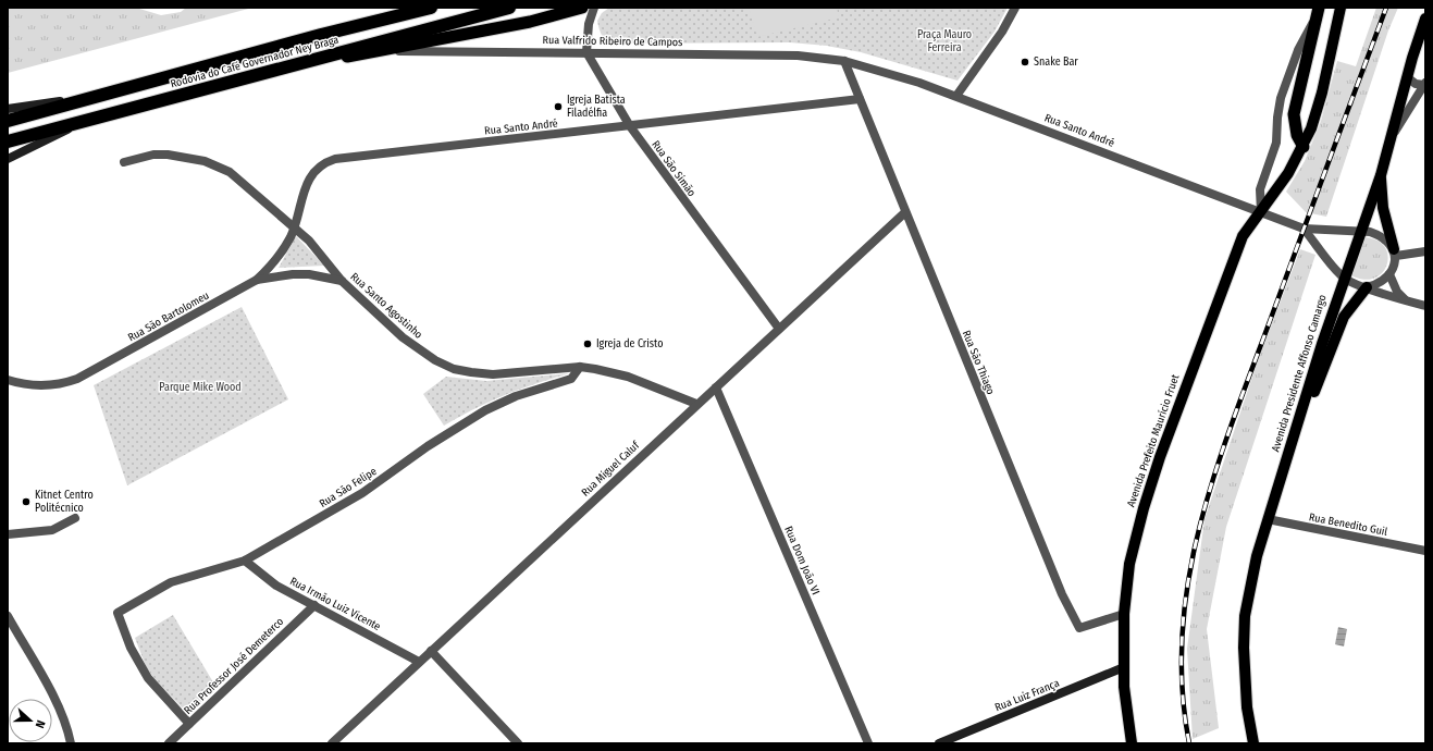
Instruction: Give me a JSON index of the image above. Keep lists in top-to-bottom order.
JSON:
{
  "streets": {
    "highway": ["Rodovia do Café Governador Ney Braga"],
    "main road": ["Avenida Presidente Affonso Camargo", "Avenida Prefeito Maurício Fruet", "Rua Luiz França"],
    "street": [
      "Rua Valfrido Ribeiro de Campos",
      "Rua Santo André",
      "Rua São Simão",
      "Rua Santo Agostinho",
      "Rua São Bartolomeu",
      "Rua São Thiago",
      "Rua Miguel Caluf",
      "Rua São Felipe",
      "Rua Benedito Guil",
      "Rua Dom João VI",
      "Rua Irmão Luiz Vicente",
      "Rua Professor José Demeterco"
    ]
  },
  "crossings": [
    ["Rua Valfrido Ribeiro de Campos", "Rua Santo André"],
    ["Rua Valfrido Ribeiro de Campos", "Rua São Simão"],
    ["Rua Valfrido Ribeiro de Campos", "Rua São Thiago"],
    ["Rua Santo André", "Rua São Simão"],
    ["Rua Santo André", "Rua Santo Agostinho"],
    ["Rua Santo André", "Rua São Bartolomeu"],
    ["Rua Santo André", "Rua São Thiago"],
    ["Rua Santo André", "Avenida Presidente Affonso Camargo"],
    ["Rua Santo André", "Avenida Prefeito Maurício Fruet"],
    ["Rua São Simão", "Rua Miguel Caluf"],
    ["Rua Santo Agostinho", "Rua São Bartolomeu"],
    ["Rua Santo Agostinho", "Rua Miguel Caluf"],
    ["Rua Santo Agostinho", "Rua São Felipe"],
    ["Rua São Thiago", "Avenida Prefeito Maurício Fruet"],
    ["Rua São Thiago", "Rua Miguel Caluf"],
    ["Avenida Presidente Affonso Camargo", "Rua Benedito Guil"],
    ["Avenida Prefeito Maurício Fruet", "Rua Luiz França"],
    ["Rua Miguel Caluf", "Rua Dom João VI"],
    ["Rua Miguel Caluf", "Rua Irmão Luiz Vicente"],
    ["Rua São Felipe", "Rua Irmão Luiz Vicente"],
    ["Rua São Felipe", "Rua Professor José Demeterco"],
    ["Rua Irmão Luiz Vicente", "Rua Professor José Demeterco"]
  ],
  "parks": ["Praça Mauro Ferreira", "Parque Mike Wood"],
  "places": [
    "Snake Bar",
    "Igreja Batista Filadélfia",
    "Igreja de Cristo",
    "Kitnet Centro Politécnico"
  ],
  "north": "right"
}
